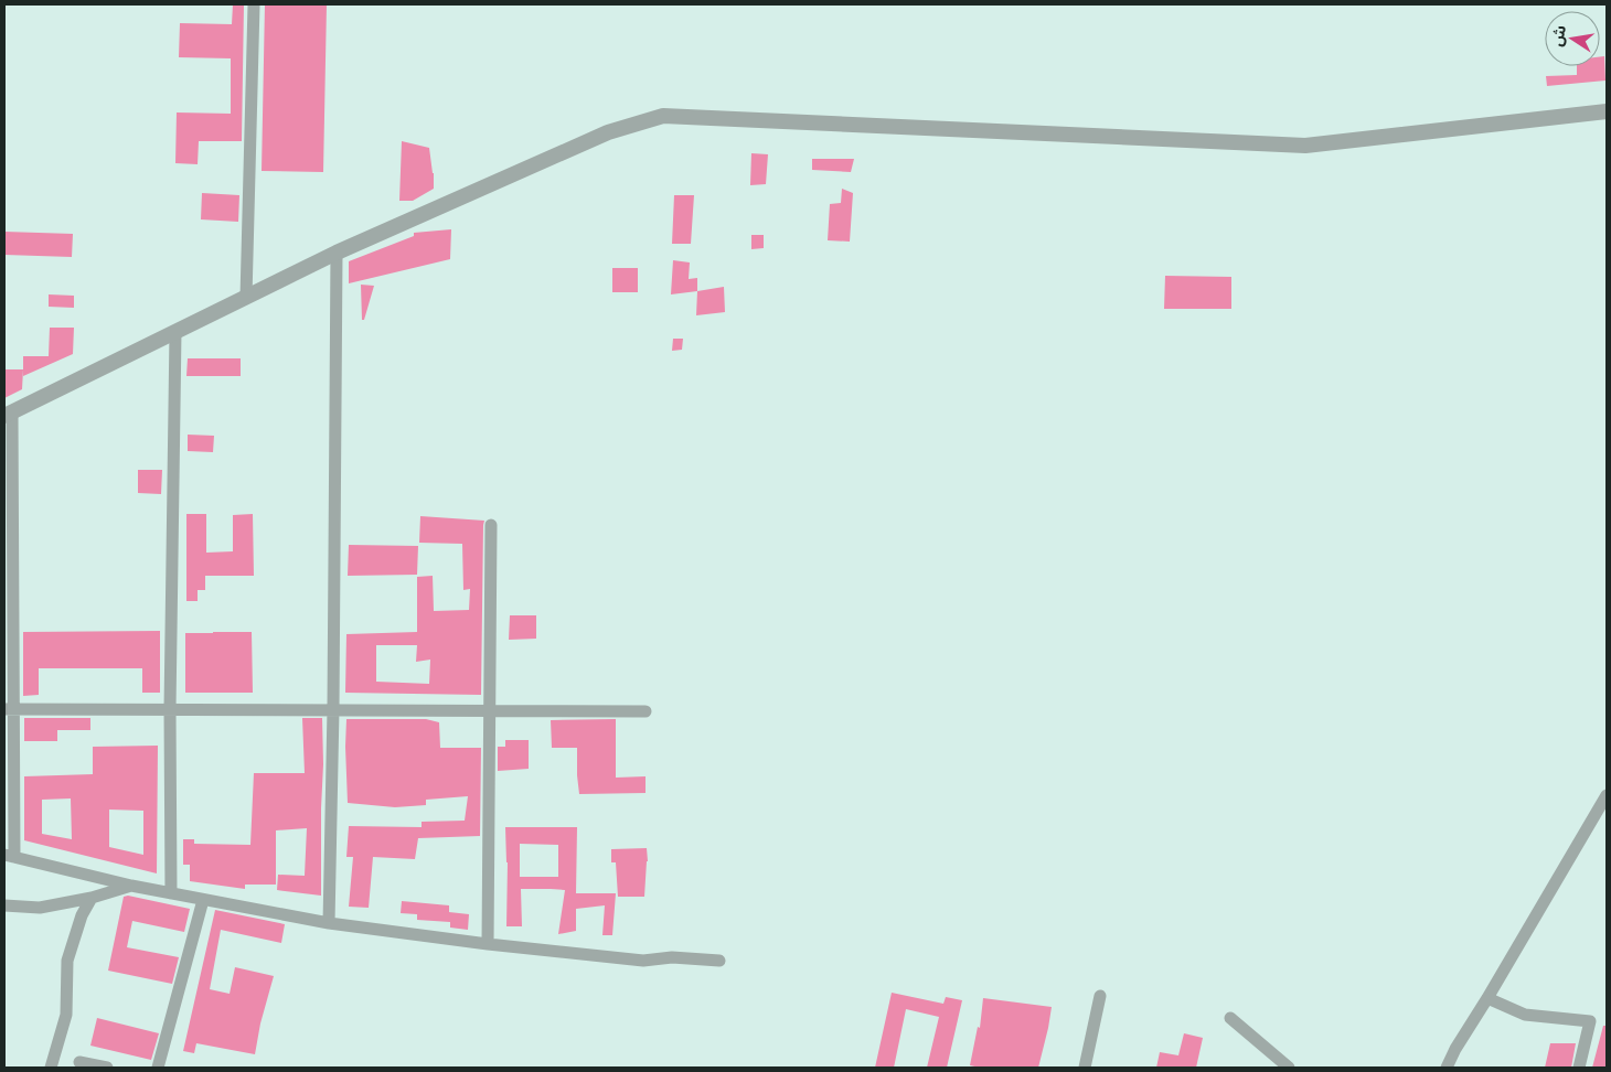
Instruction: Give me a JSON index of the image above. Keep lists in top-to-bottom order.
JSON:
{
  "north": "left"
}
